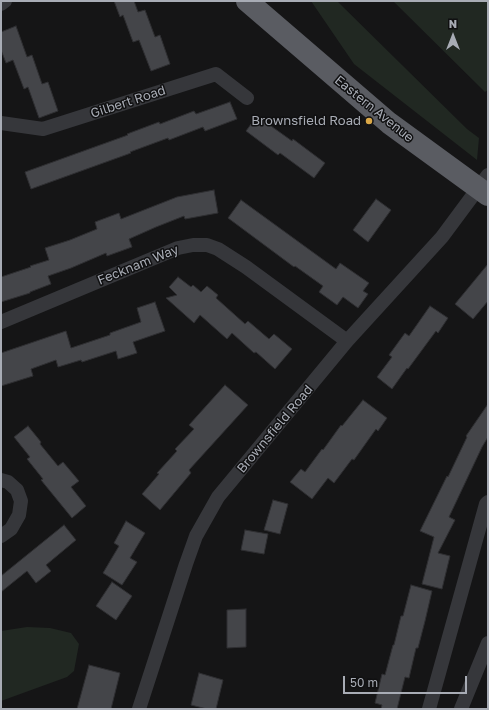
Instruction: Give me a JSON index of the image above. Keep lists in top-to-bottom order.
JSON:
{
  "streets": {
    "highway": ["Eastern Avenue"],
    "street": ["Gilbert Road", "Fecknam Way", "Brownsfield Road"]
  },
  "crossings": [
    ["Eastern Avenue", "Brownsfield Road"],
    ["Fecknam Way", "Brownsfield Road"]
  ],
  "places": ["Brownsfield Road"],
  "scale_bar": "50 m",
  "north": "top"
}
